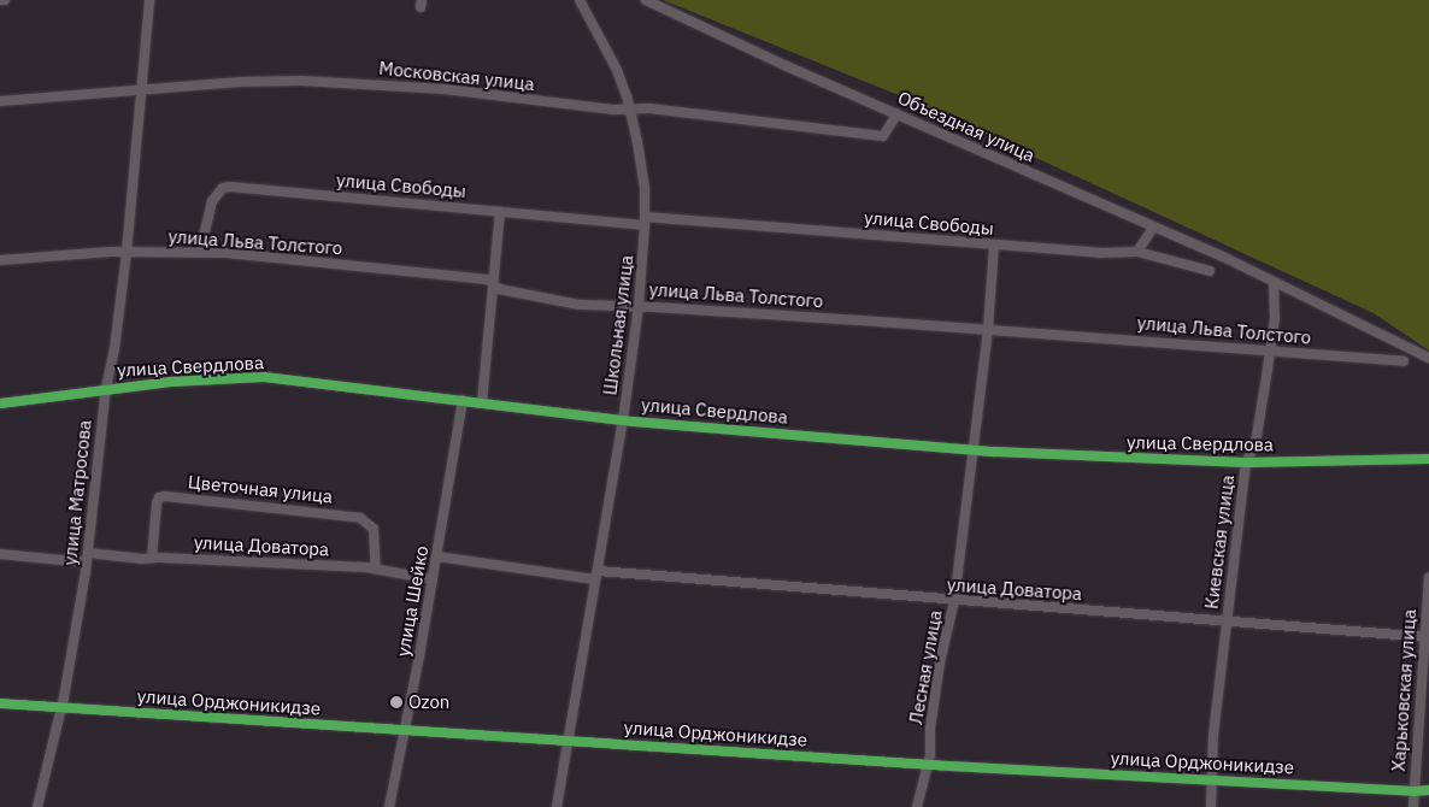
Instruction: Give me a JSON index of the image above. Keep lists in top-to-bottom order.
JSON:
{
  "streets": {
    "street": [
      "Московская улица",
      "Объездная улица",
      "улица Свободы",
      "улица Льва Толстого",
      "Школьная улица",
      "улица Свердлова",
      "Цветочная улица",
      "улица Матросова",
      "Киевская улица",
      "улица Доватора",
      "улица Шейко",
      "Лесная улица",
      "Харьковская улица",
      "улица Орджоникидзе"
    ]
  },
  "crossings": [
    ["Московская улица", "Объездная улица"],
    ["Московская улица", "Школьная улица"],
    ["Московская улица", "улица Матросова"],
    ["Объездная улица", "Киевская улица"],
    ["улица Свободы", "улица Льва Толстого"],
    ["улица Свободы", "Школьная улица"],
    ["улица Свободы", "Лесная улица"],
    ["улица Льва Толстого", "Школьная улица"],
    ["улица Льва Толстого", "улица Матросова"],
    ["улица Льва Толстого", "Киевская улица"],
    ["улица Льва Толстого", "Лесная улица"],
    ["Школьная улица", "улица Свердлова"],
    ["Школьная улица", "улица Доватора"],
    ["Школьная улица", "улица Орджоникидзе"],
    ["улица Свердлова", "улица Матросова"],
    ["улица Свердлова", "Киевская улица"],
    ["улица Свердлова", "улица Шейко"],
    ["улица Свердлова", "Лесная улица"],
    ["Цветочная улица", "улица Доватора"],
    ["улица Матросова", "улица Доватора"],
    ["улица Матросова", "улица Орджоникидзе"],
    ["Киевская улица", "улица Доватора"],
    ["Киевская улица", "улица Орджоникидзе"],
    ["улица Доватора", "улица Шейко"],
    ["улица Доватора", "Лесная улица"],
    ["улица Доватора", "Харьковская улица"],
    ["улица Шейко", "улица Орджоникидзе"],
    ["Лесная улица", "улица Орджоникидзе"],
    ["Харьковская улица", "улица Орджоникидзе"]
  ],
  "places": ["Ozon"]
}
